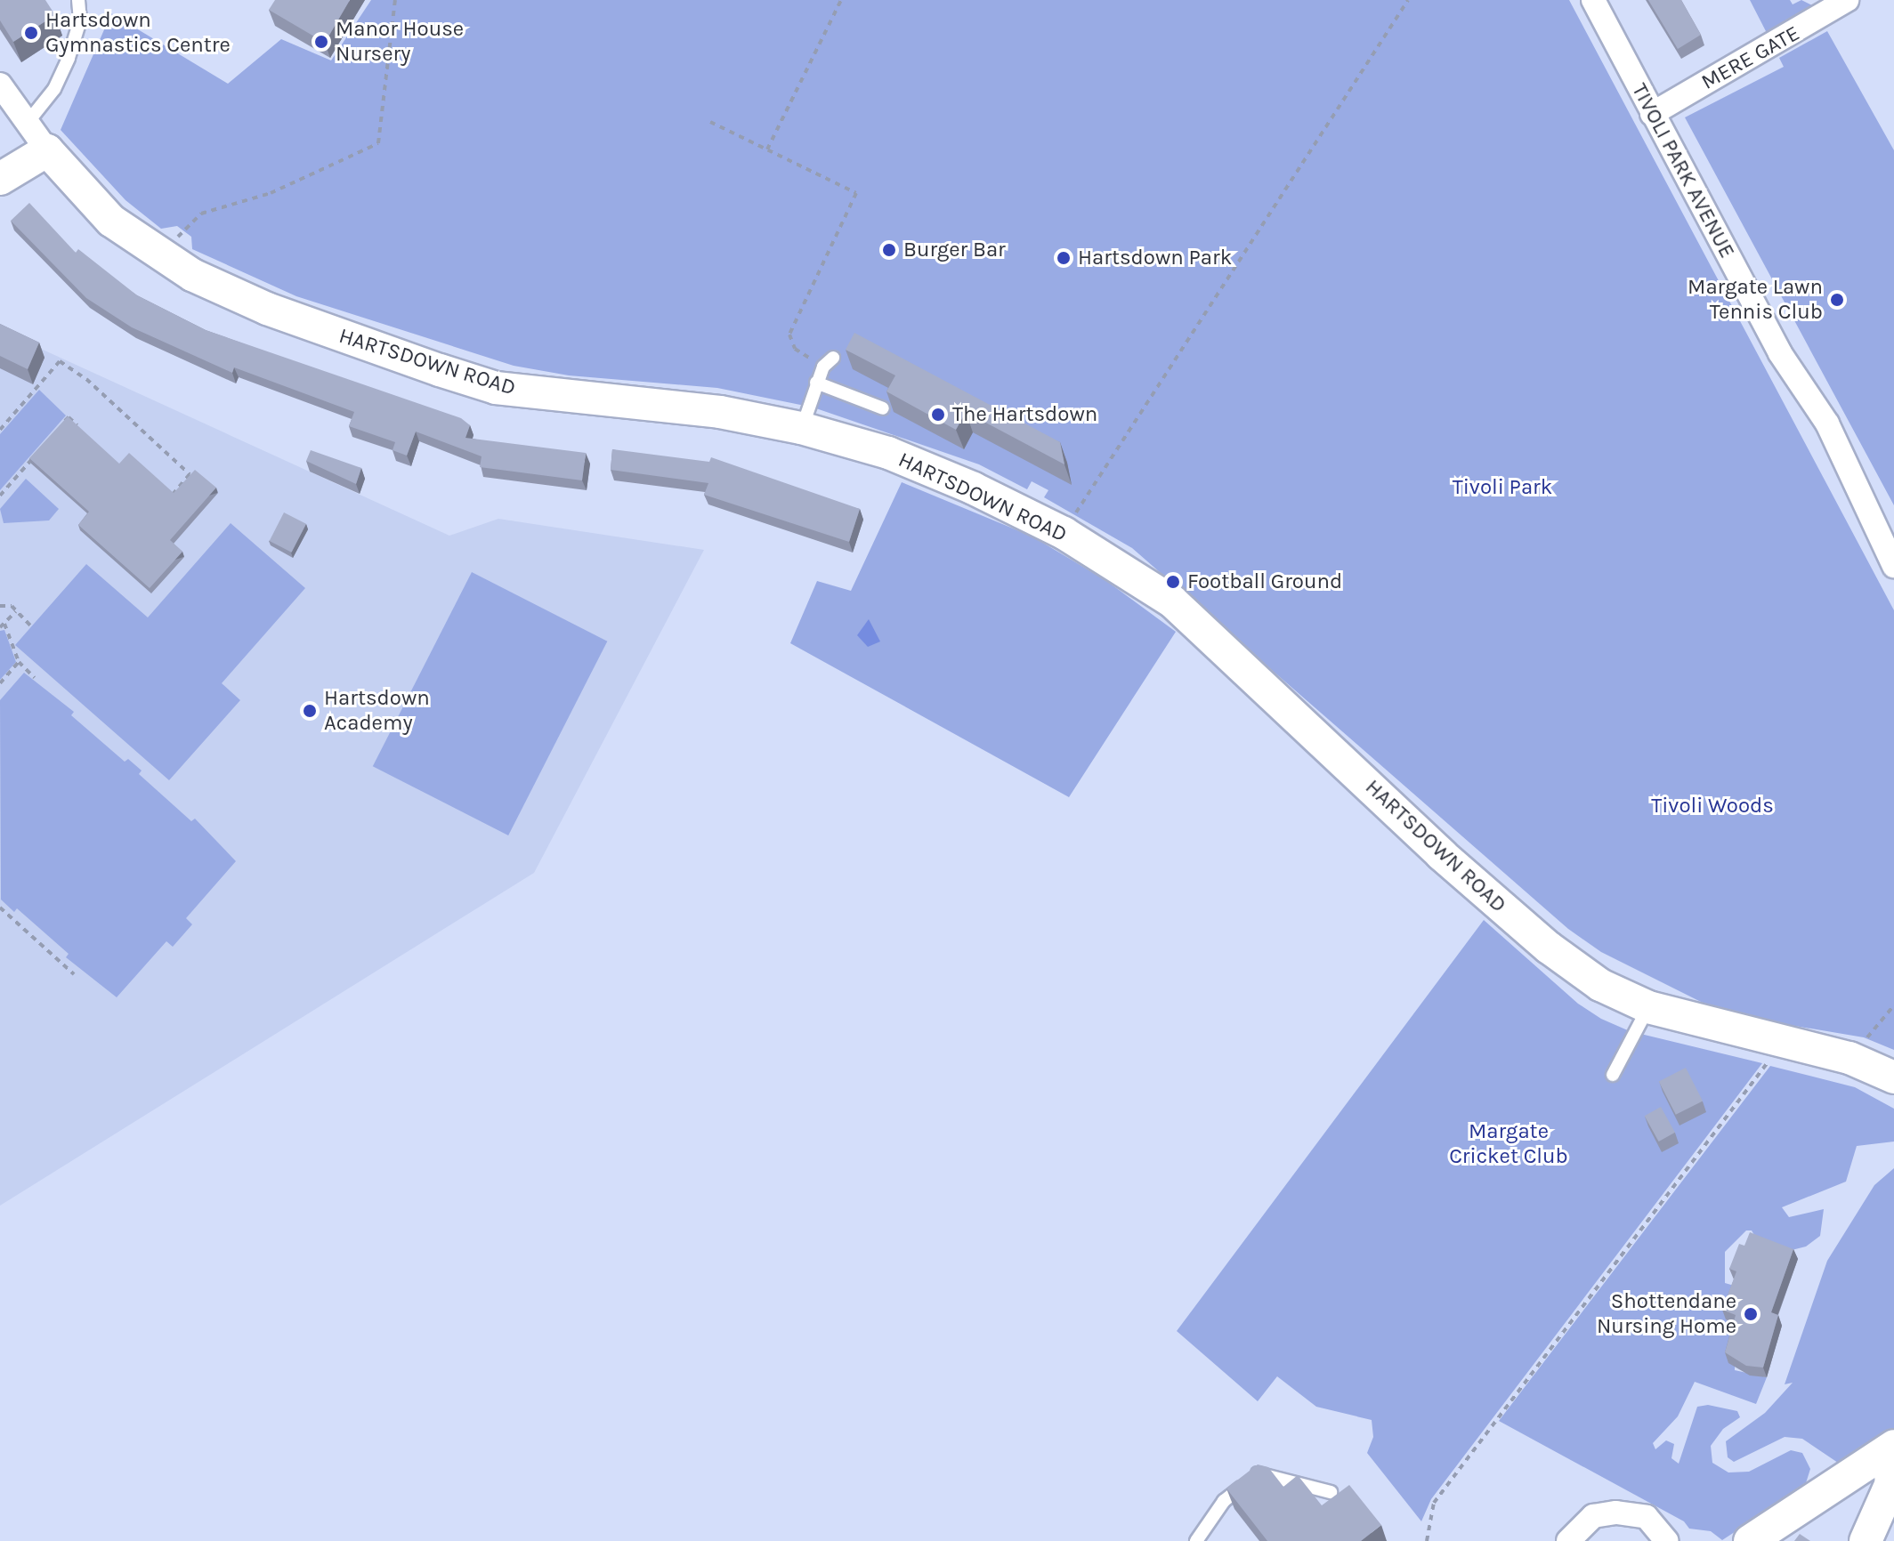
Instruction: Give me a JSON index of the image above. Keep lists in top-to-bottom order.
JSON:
{
  "streets": {
    "main road": ["HARTSDOWN ROAD"],
    "street": ["MERE GATE", "TIVOLI PARK AVENUE"]
  },
  "crossings": [
    ["MERE GATE", "TIVOLI PARK AVENUE"]
  ],
  "parks": ["Tivoli Park", "Tivoli Woods", "Margate Cricket Club"],
  "places": [
    "Hartsdown Gymnastics Centre",
    "Manor House Nursery",
    "Burger Bar",
    "Hartsdown Park",
    "Margate Lawn Tennis Club",
    "The Hartsdown",
    "Football Ground",
    "Hartsdown Academy",
    "Shottendane Nursing Home"
  ]
}
